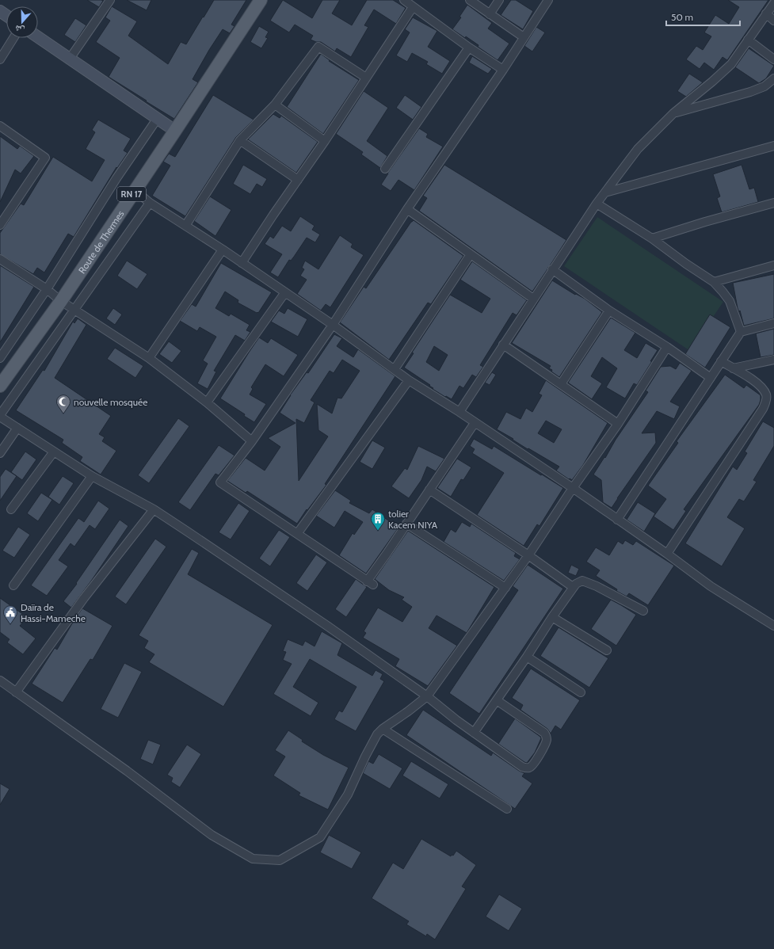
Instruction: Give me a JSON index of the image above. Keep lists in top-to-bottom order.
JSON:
{
  "streets": {
    "main road": ["RN 17", "Route de Thermes"]
  },
  "places": {
    "mosque": ["nouvelle mosquée"],
    "building": ["tolier Kacem NIYA"],
    "public building": ["Daïra de Hassi-Mameche"]
  },
  "scale_bar": "50 m",
  "north": "bottom"
}
